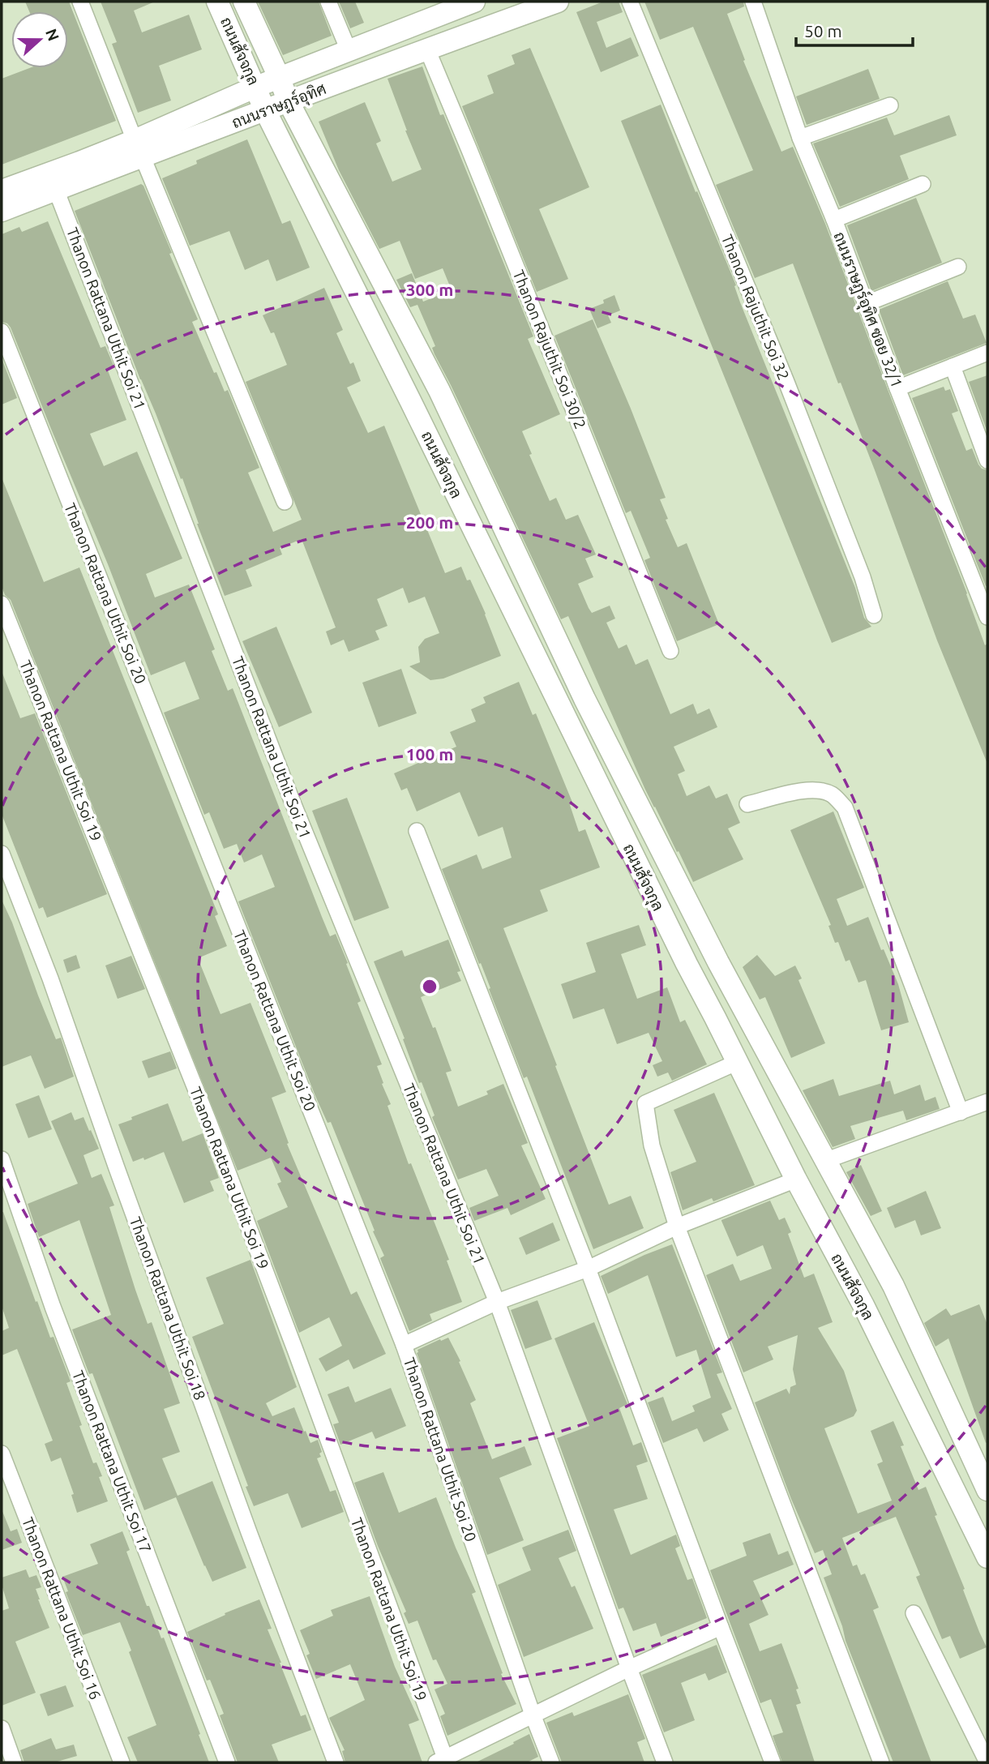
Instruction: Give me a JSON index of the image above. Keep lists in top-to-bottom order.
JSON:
{
  "streets": {
    "street": [
      "ถนนสัจจกุล",
      "ถนนราษฏร์อุทิศ",
      "Thanon Rajuthit Soi 32",
      "ถนนราษฎร์อุทิศ ซอย 32/1",
      "Thanon Rattana Uthit Soi 21",
      "Thanon Rajuthit Soi 30/2",
      "Thanon Rattana Uthit Soi 20",
      "Thanon Rattana Uthit Soi 19",
      "Thanon Rattana Uthit Soi 18",
      "Thanon Rattana Uthit Soi 17",
      "Thanon Rattana Uthit Soi 16"
    ]
  },
  "crossings": [
    ["ถนนสัจจกุล", "ถนนราษฏร์อุทิศ"],
    ["ถนนราษฏร์อุทิศ", "Thanon Rattana Uthit Soi 21"],
    ["ถนนราษฏร์อุทิศ", "Thanon Rajuthit Soi 30/2"]
  ],
  "scale_bar": "50 m",
  "north": "right",
  "rings": ["300 m", "200 m", "100 m"]
}
